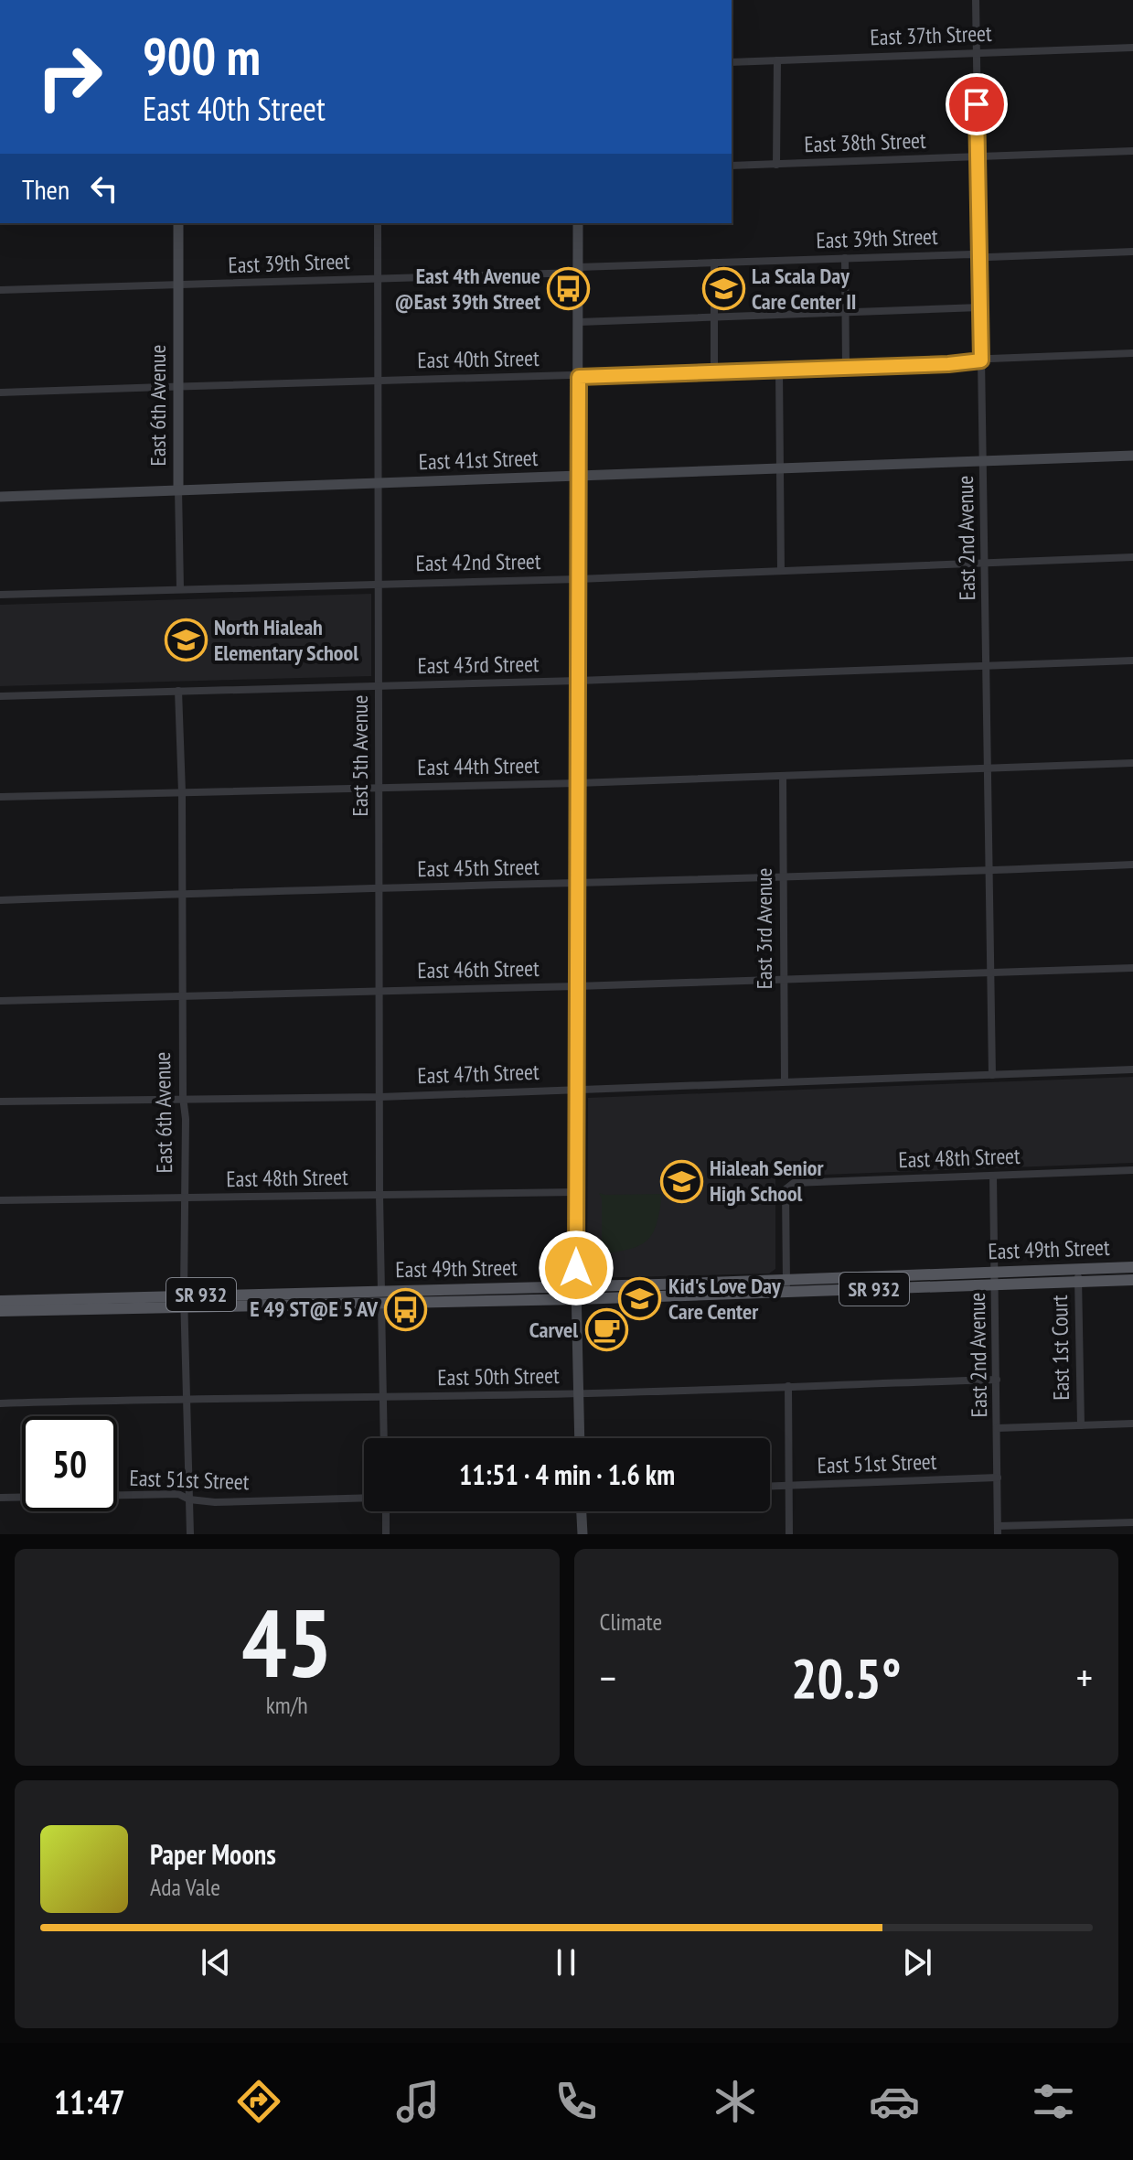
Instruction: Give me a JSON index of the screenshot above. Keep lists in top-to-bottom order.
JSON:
{
  "streets": {
    "main road": ["East 49th Street", "SR 932"],
    "street": [
      "East 37th Street",
      "East 38th Street",
      "East 39th Street",
      "East 40th Street",
      "East 6th Avenue",
      "East 41st Street",
      "East 2nd Avenue",
      "East 42nd Street",
      "East 43rd Street",
      "East 5th Avenue",
      "East 44th Street",
      "East 45th Street",
      "East 3rd Avenue",
      "East 46th Street",
      "East 47th Street",
      "East 48th Street",
      "East 1st Court",
      "East 50th Street",
      "East 51st Street"
    ]
  },
  "crossings": [
    ["East 37th Street", "East 2nd Avenue"],
    ["East 38th Street", "East 2nd Avenue"],
    ["East 39th Street", "East 6th Avenue"],
    ["East 39th Street", "East 2nd Avenue"],
    ["East 39th Street", "East 5th Avenue"],
    ["East 40th Street", "East 6th Avenue"],
    ["East 40th Street", "East 2nd Avenue"],
    ["East 40th Street", "East 5th Avenue"],
    ["East 6th Avenue", "East 41st Street"],
    ["East 6th Avenue", "East 42nd Street"],
    ["East 6th Avenue", "East 43rd Street"],
    ["East 6th Avenue", "East 44th Street"],
    ["East 6th Avenue", "East 45th Street"],
    ["East 6th Avenue", "East 46th Street"],
    ["East 6th Avenue", "East 47th Street"],
    ["East 6th Avenue", "East 48th Street"],
    ["East 6th Avenue", "East 49th Street"],
    ["East 6th Avenue", "East 50th Street"],
    ["East 6th Avenue", "East 51st Street"],
    ["East 41st Street", "East 2nd Avenue"],
    ["East 41st Street", "East 5th Avenue"],
    ["East 2nd Avenue", "East 42nd Street"],
    ["East 2nd Avenue", "East 43rd Street"],
    ["East 2nd Avenue", "East 44th Street"],
    ["East 2nd Avenue", "East 45th Street"],
    ["East 2nd Avenue", "East 46th Street"],
    ["East 2nd Avenue", "East 47th Street"],
    ["East 2nd Avenue", "East 48th Street"],
    ["East 2nd Avenue", "East 49th Street"],
    ["East 2nd Avenue", "East 50th Street"],
    ["East 2nd Avenue", "East 51st Street"],
    ["East 42nd Street", "East 5th Avenue"],
    ["East 43rd Street", "East 5th Avenue"],
    ["East 5th Avenue", "East 44th Street"],
    ["East 5th Avenue", "East 45th Street"],
    ["East 5th Avenue", "East 46th Street"],
    ["East 5th Avenue", "East 47th Street"],
    ["East 5th Avenue", "East 48th Street"],
    ["East 5th Avenue", "East 49th Street"],
    ["East 44th Street", "East 3rd Avenue"],
    ["East 45th Street", "East 3rd Avenue"],
    ["East 3rd Avenue", "East 46th Street"],
    ["East 3rd Avenue", "East 47th Street"],
    ["East 48th Street", "East 49th Street"],
    ["East 49th Street", "East 1st Court"]
  ],
  "places": {
    "bus stop": ["East 4th Avenue @East 39th Street", "E 49 ST@E 5 AV"],
    "school or university": [
      "La Scala Day Care Center II",
      "North Hialeah Elementary School",
      "Hialeah Senior High School",
      "Kid's Love Day Care Center"
    ],
    "cafe": ["Carvel"]
  },
  "page": {
    "turn": ["900 m", "East 40th Street"],
    "then": "Then",
    "limit": "50",
    "trip": "11:51 · 4 min · 1.6 km",
    "tile": [
      ["45", "km/h"],
      "Climate"
    ],
    "heat": ["−", "20.5°", "+"],
    "song": ["Paper Moons", "Ada Vale"],
    "tabs": "11:47"
  }
}
